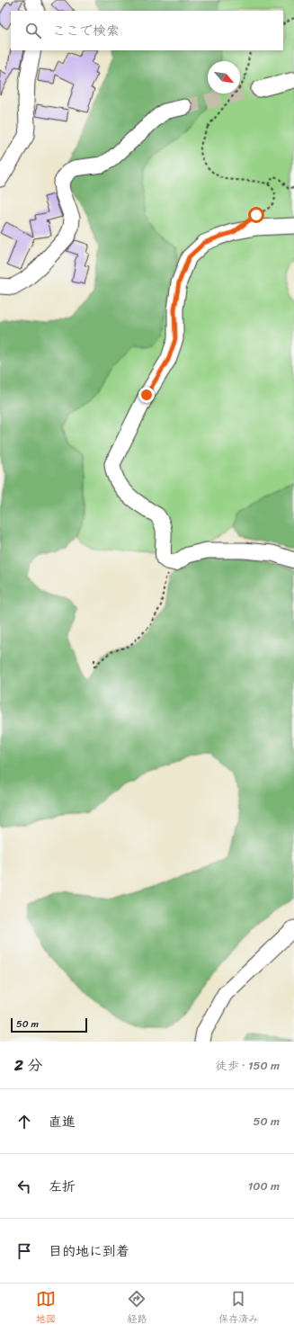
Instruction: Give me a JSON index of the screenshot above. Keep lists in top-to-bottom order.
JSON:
{
  "scale_bar": "50 m",
  "north": "bottom right",
  "page": {
    "search": "ここで検索",
    "scale": "50 m",
    "heading": ["2 分", "徒歩 · 150 m"],
    "list": [
      ["直進", "50 m"],
      ["左折", "100 m"],
      "目的地に到着"
    ],
    "nav": ["地図", "経路", "保存済み"]
  }
}
